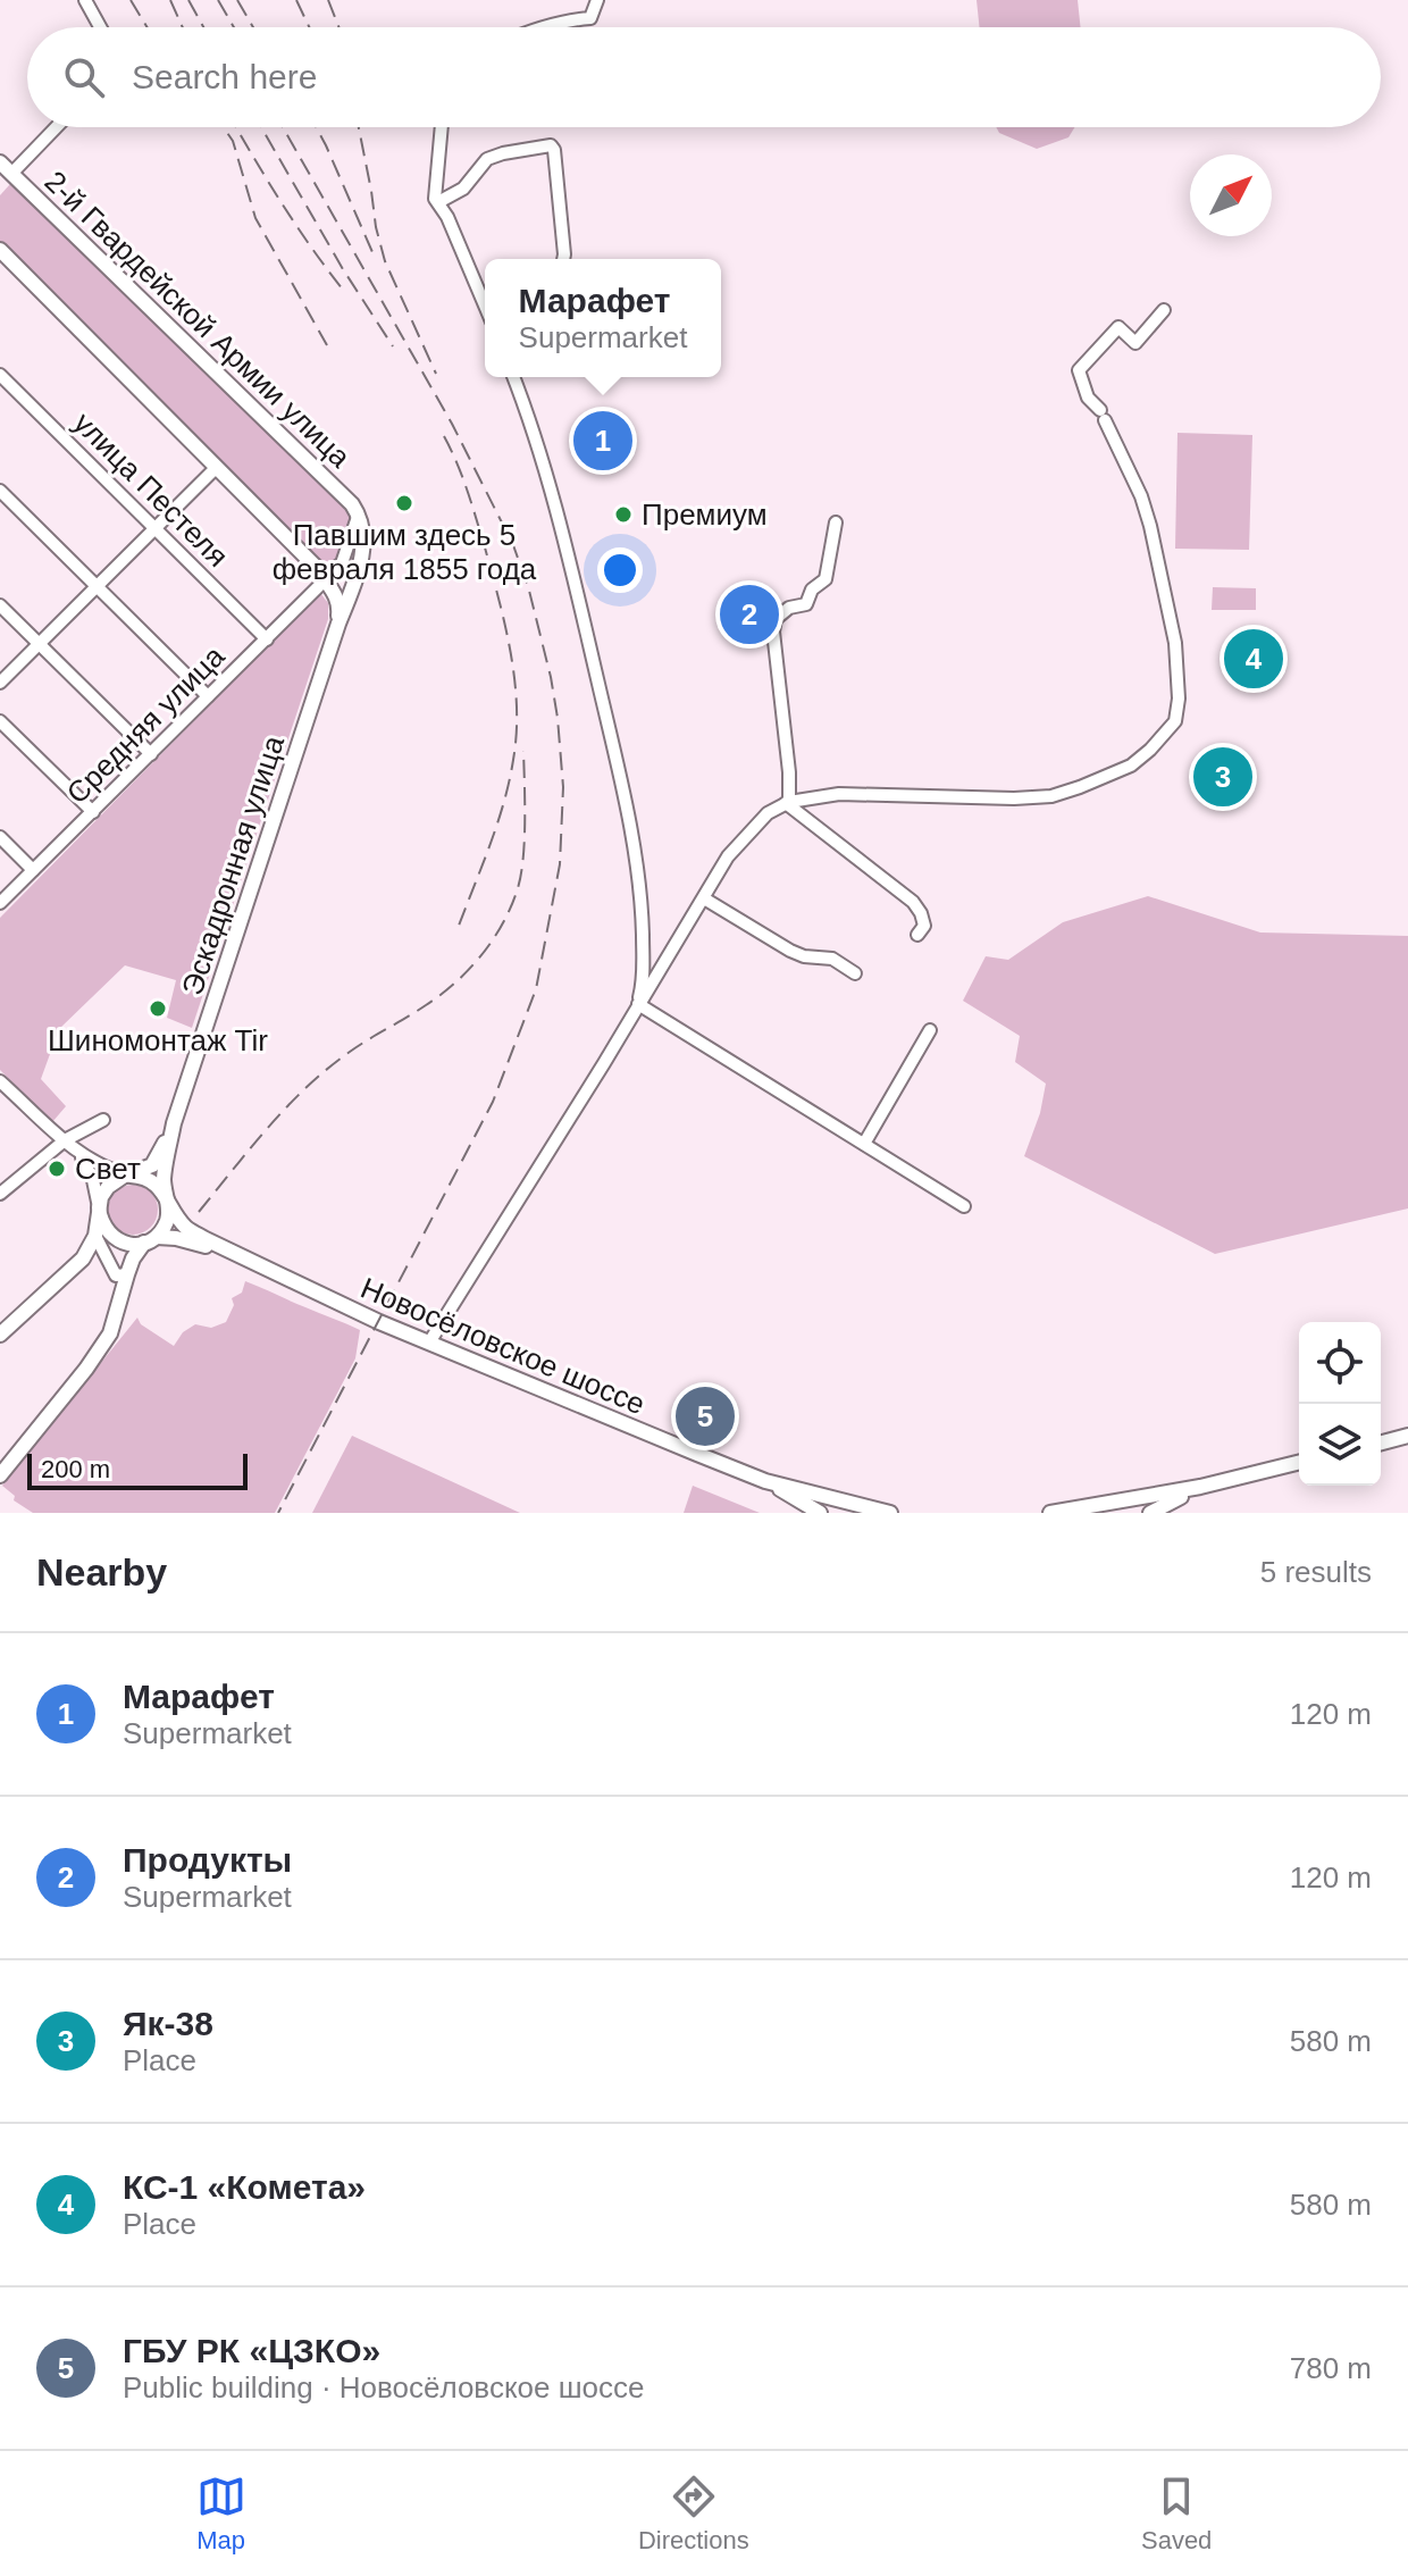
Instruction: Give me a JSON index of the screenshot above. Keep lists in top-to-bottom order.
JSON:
{
  "streets": {
    "main road": ["2-й Гвардейской Армии улица", "Эскадронная улица", "Новосёловское шоссе"],
    "street": ["улица Пестеля", "Средняя улица"]
  },
  "crossings": [
    ["2-й Гвардейской Армии улица", "Эскадронная улица"],
    ["улица Пестеля", "Средняя улица"]
  ],
  "places": [
    "Павшим здесь 5 февраля 1855 года",
    "Премиум",
    "Шиномонтаж Tir",
    "Свет"
  ],
  "scale_bar": "200 m",
  "north": "top right",
  "page": {
    "search": "Search here",
    "popup": ["Марафет", "Supermarket"],
    "pins": [
      "1",
      "2",
      "4",
      "3",
      "5"
    ],
    "scale": "200 m",
    "heading": ["Nearby", "5 results"],
    "list": [
      {
        "mark": "1",
        "name": "Марафет",
        "note": "Supermarket",
        "value": "120 m"
      },
      {
        "mark": "2",
        "name": "Продукты",
        "note": "Supermarket",
        "value": "120 m"
      },
      {
        "mark": "3",
        "name": "Як-38",
        "note": "Place",
        "value": "580 m"
      },
      {
        "mark": "4",
        "name": "КС-1 «Комета»",
        "note": "Place",
        "value": "580 m"
      },
      {
        "mark": "5",
        "name": "ГБУ РК «ЦЗКО»",
        "note": "Public building · Новосёловское шоссе",
        "value": "780 m"
      }
    ],
    "nav": ["Map", "Directions", "Saved"]
  }
}
